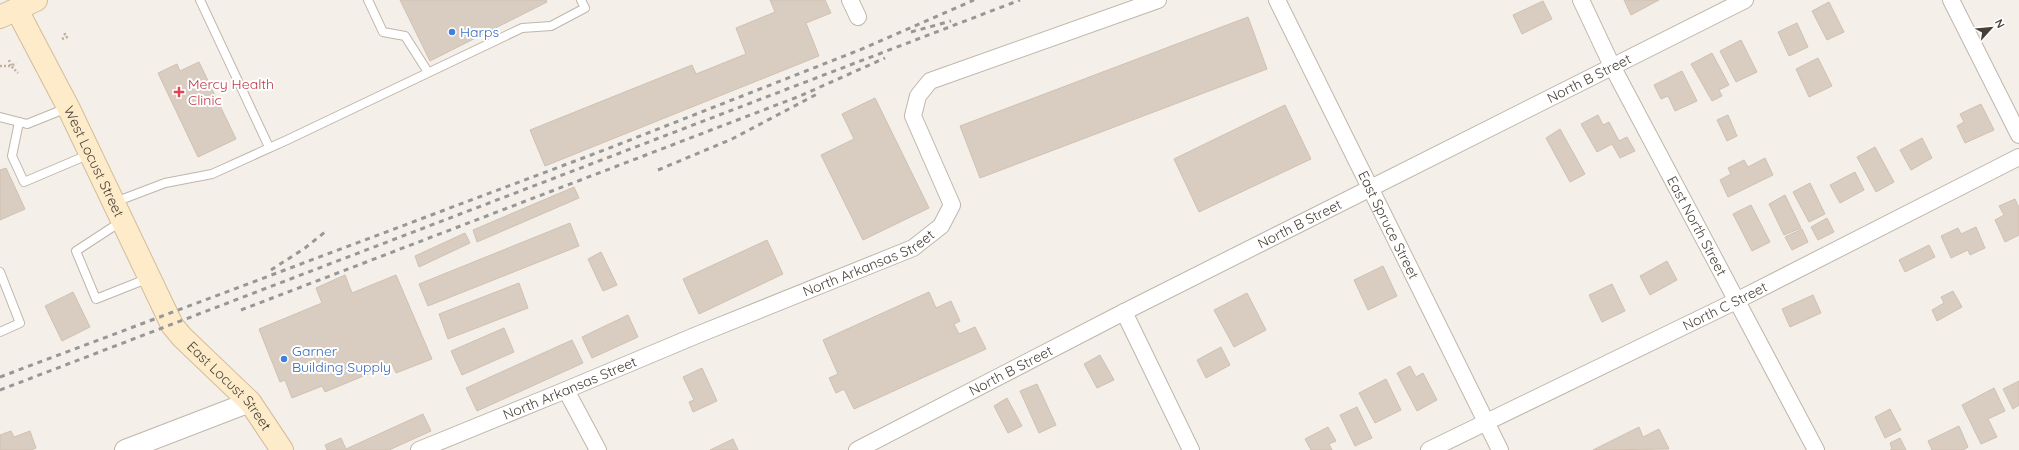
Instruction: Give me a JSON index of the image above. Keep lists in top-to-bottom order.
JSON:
{
  "streets": {
    "main road": ["West Locust Street", "East Locust Street"],
    "street": [
      "North B Street",
      "East Spruce Street",
      "East North Street",
      "North Arkansas Street",
      "North C Street"
    ]
  },
  "crossings": [
    ["North B Street", "East Spruce Street"],
    ["North B Street", "East North Street"],
    ["West Locust Street", "East Locust Street"],
    ["East Spruce Street", "North C Street"],
    ["East North Street", "North C Street"]
  ],
  "places": {
    "other": ["Harps", "Garner Building Supply"],
    "health": ["Mercy Health Clinic"]
  },
  "north": "top right"
}
